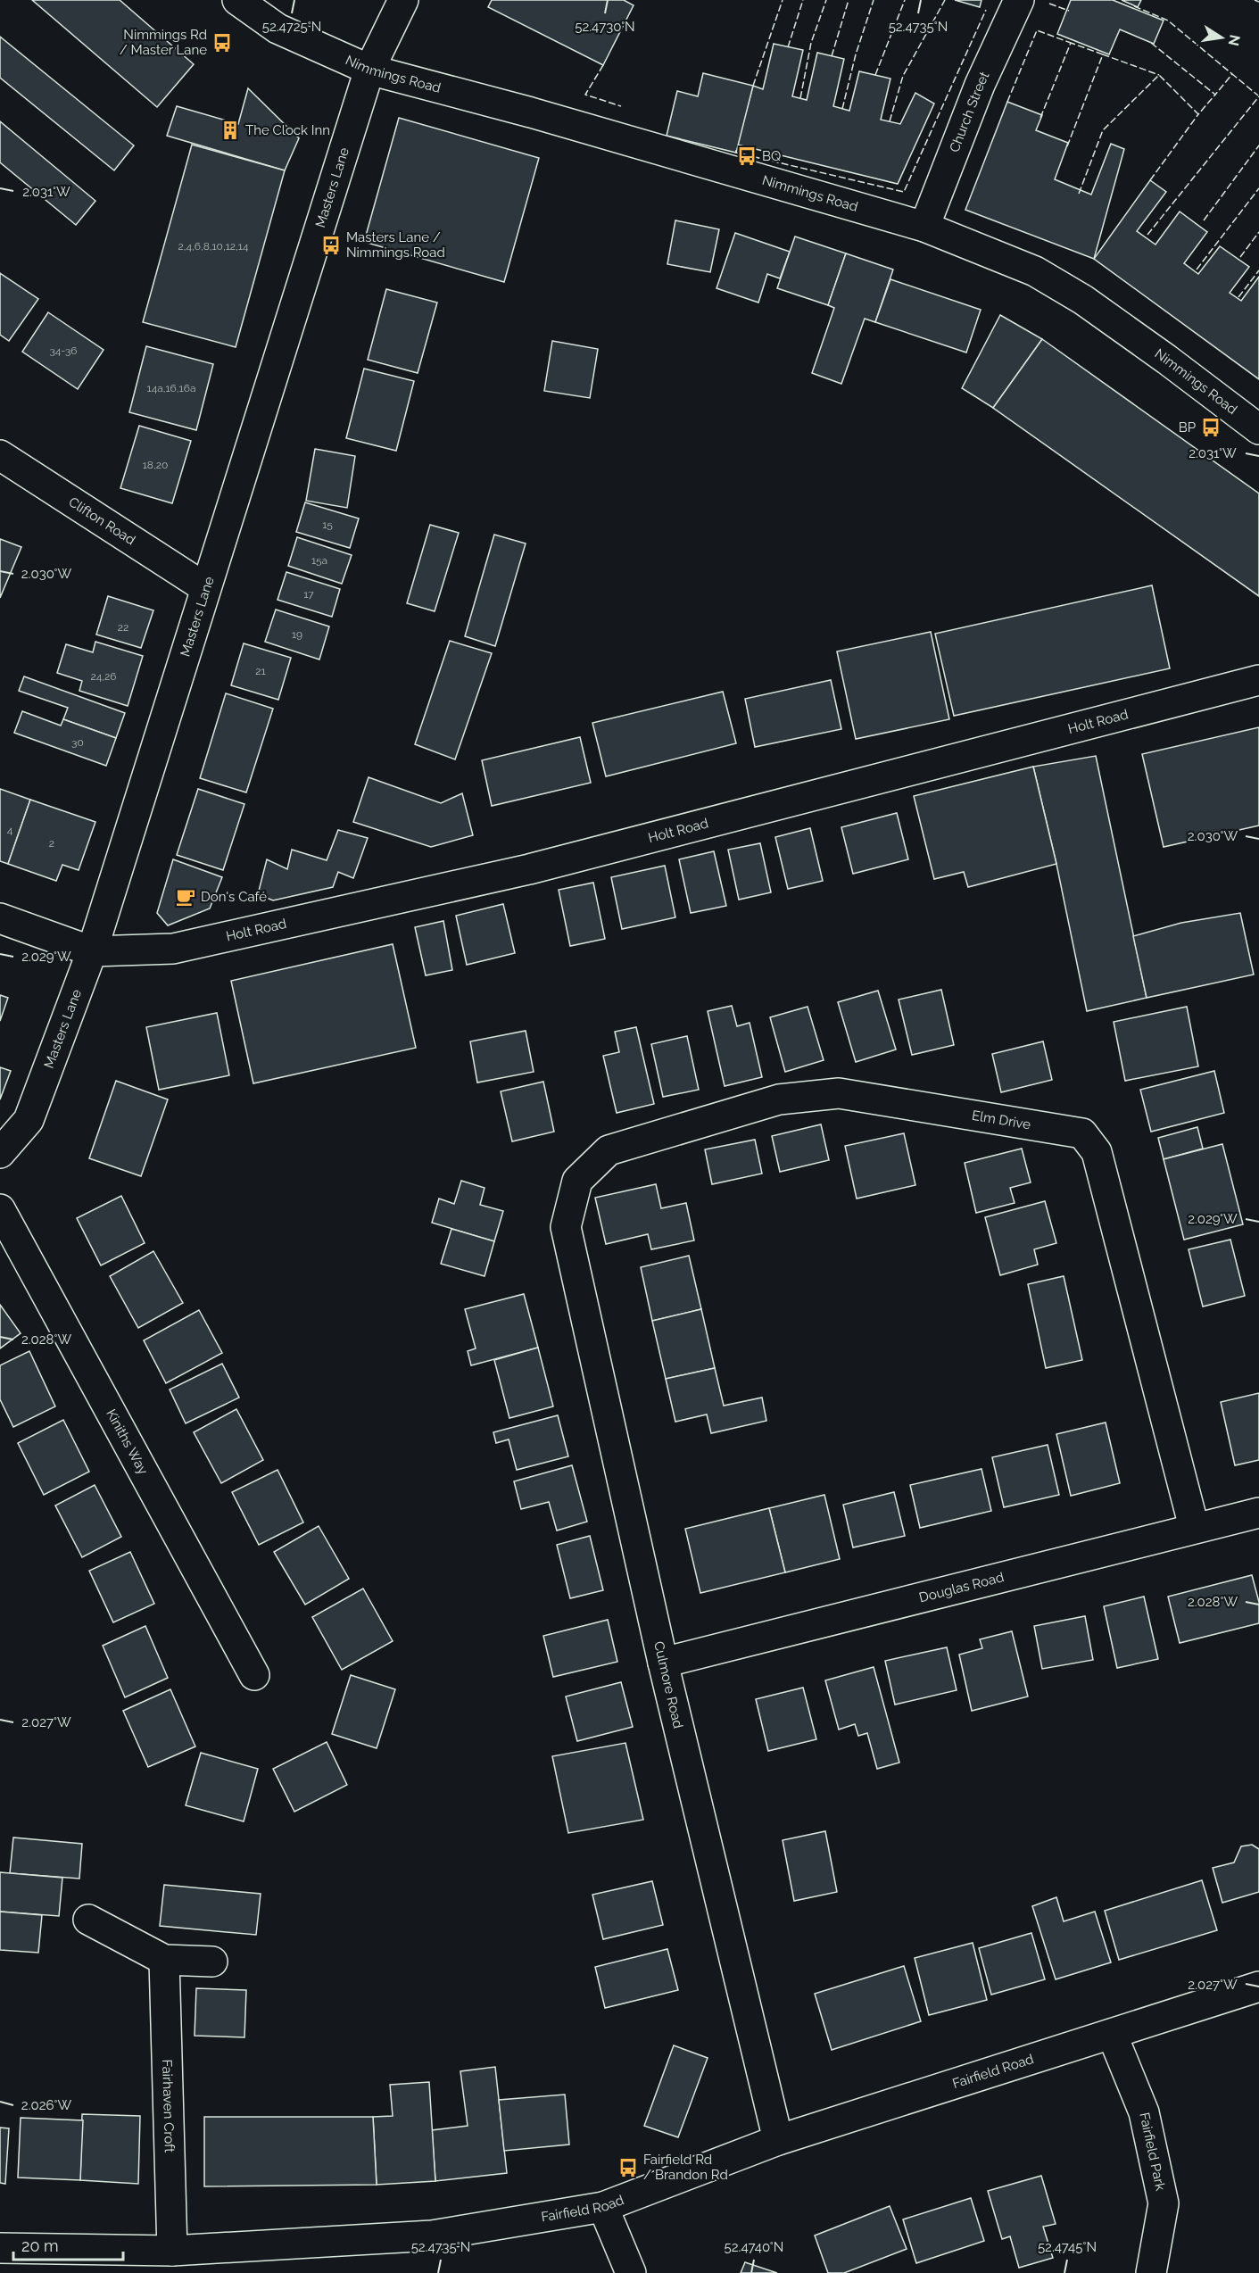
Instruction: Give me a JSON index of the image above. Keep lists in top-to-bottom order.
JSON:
{
  "streets": {
    "street": [
      "Nimmings Road",
      "Church Street",
      "Masters Lane",
      "Clifton Road",
      "Holt Road",
      "Elm Drive",
      "Kiniths Way",
      "Douglas Road",
      "Culmore Road",
      "Fairfield Road",
      "Fairhaven Croft",
      "Fairfield Park"
    ]
  },
  "crossings": [
    ["Nimmings Road", "Church Street"],
    ["Nimmings Road", "Masters Lane"],
    ["Masters Lane", "Clifton Road"],
    ["Masters Lane", "Holt Road"],
    ["Elm Drive", "Douglas Road"],
    ["Elm Drive", "Culmore Road"],
    ["Douglas Road", "Culmore Road"],
    ["Culmore Road", "Fairfield Road"],
    ["Fairfield Road", "Fairhaven Croft"],
    ["Fairfield Road", "Fairfield Park"]
  ],
  "places": {
    "bus stop": [
      "Nimmings Rd / Master Lane",
      "BQ",
      "Masters Lane / Nimmings Road",
      "BP",
      "Fairfield Rd / Brandon Rd"
    ],
    "building": ["The Clock Inn"],
    "cafe": ["Don's Café"]
  },
  "house_numbers": [
    "2,4,6,8,10,12,14",
    "34-36",
    "14a,16,16a",
    "18,20",
    "15",
    "15a",
    "17",
    "22",
    "19",
    "21",
    "24,26",
    "30",
    "4",
    "2"
  ],
  "scale_bar": "20 m",
  "north": "right",
  "coordinates": [
    "52.4725°N",
    "52.4730°N",
    "52.4735°N",
    "2.031°W",
    "2.030°W",
    "2.029°W",
    "2.028°W",
    "2.027°W",
    "2.026°W",
    "52.4740°N",
    "52.4745°N"
  ]
}
